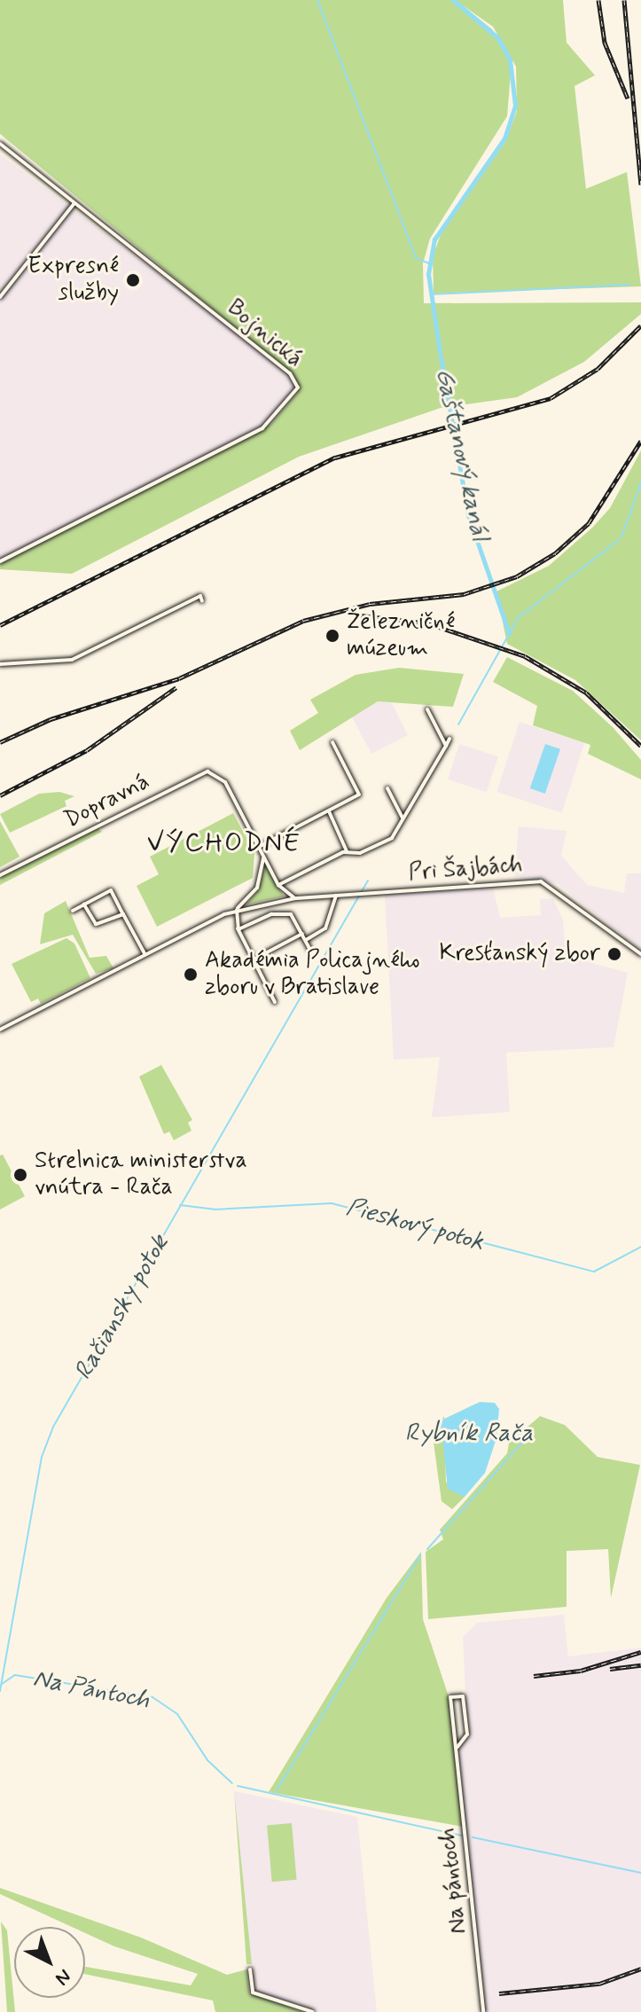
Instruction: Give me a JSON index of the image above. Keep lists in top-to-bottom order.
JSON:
{
  "streets": {
    "street": [
      "Bojnická",
      "Dopravná",
      "Pri Šajbách",
      "Na pántoch"
    ]
  },
  "districts": ["VÝCHODNÉ"],
  "water": [
    "Gaštanový kanál",
    "Pieskový potok",
    "Račiansky potok",
    "Rybník Rača",
    "Na Pántoch"
  ],
  "places": [
    "Expresné služby",
    "Železničné múzeum",
    "Kresťanský zbor",
    "Akadémia Policajného zboru v Bratislave",
    "Strelnica ministerstva vnútra - Rača"
  ],
  "north": "bottom right"
}
